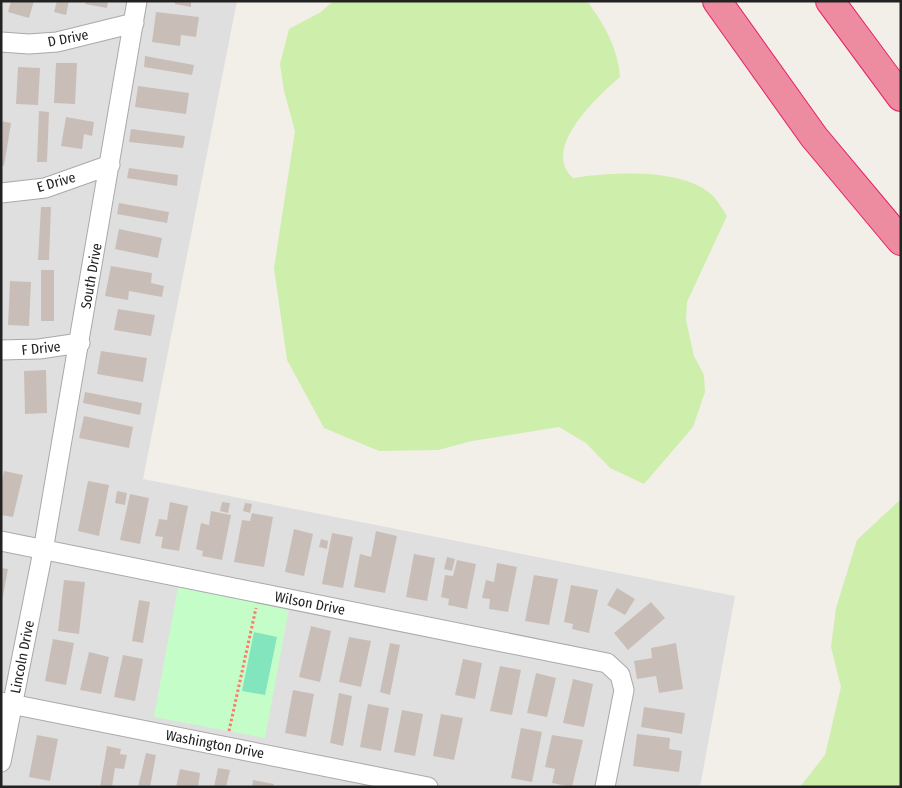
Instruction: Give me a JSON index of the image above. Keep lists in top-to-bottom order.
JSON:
{
  "streets": {
    "street": [
      "D Drive",
      "E Drive",
      "South Drive",
      "F Drive",
      "Wilson Drive",
      "Lincoln Drive",
      "Washington Drive"
    ]
  },
  "crossings": [
    ["D Drive", "South Drive"],
    ["E Drive", "South Drive"],
    ["South Drive", "F Drive"],
    ["South Drive", "Wilson Drive"],
    ["South Drive", "Lincoln Drive"],
    ["Wilson Drive", "Lincoln Drive"],
    ["Lincoln Drive", "Washington Drive"]
  ]
}
